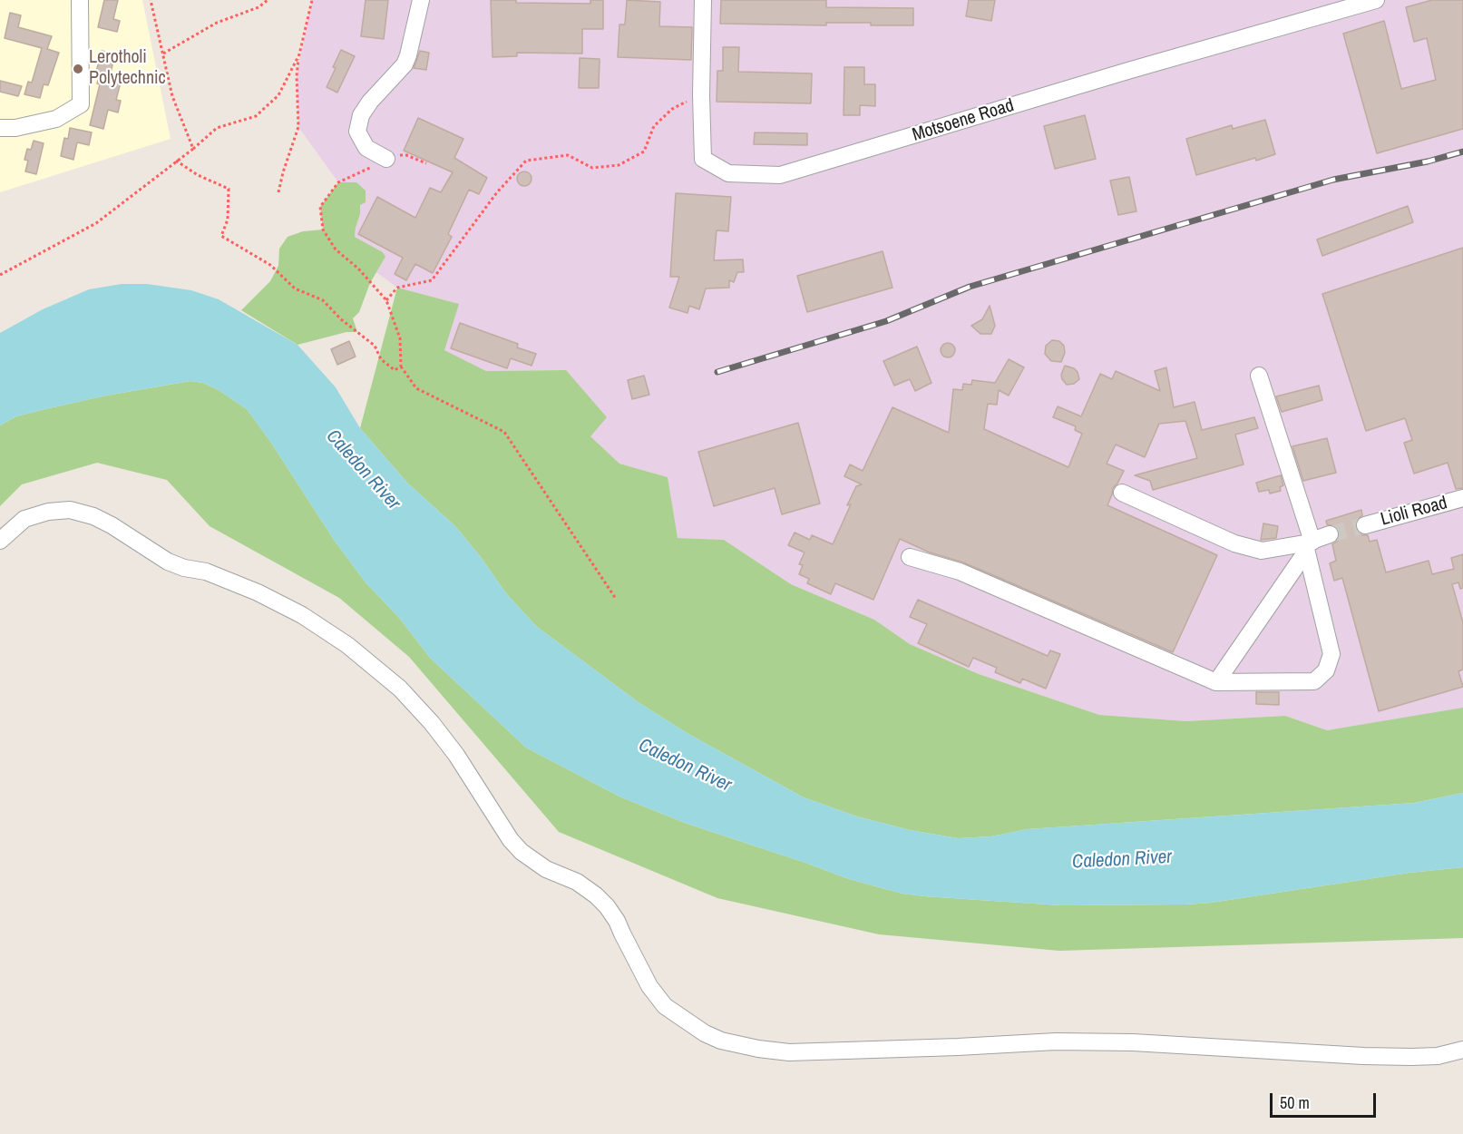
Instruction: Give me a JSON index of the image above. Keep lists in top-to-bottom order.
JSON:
{
  "streets": {
    "street": ["Motsoene Road", "Lioli Road"]
  },
  "water": ["Caledon River"],
  "places": ["Lerotholi Polytechnic"],
  "scale_bar": "50 m"
}
